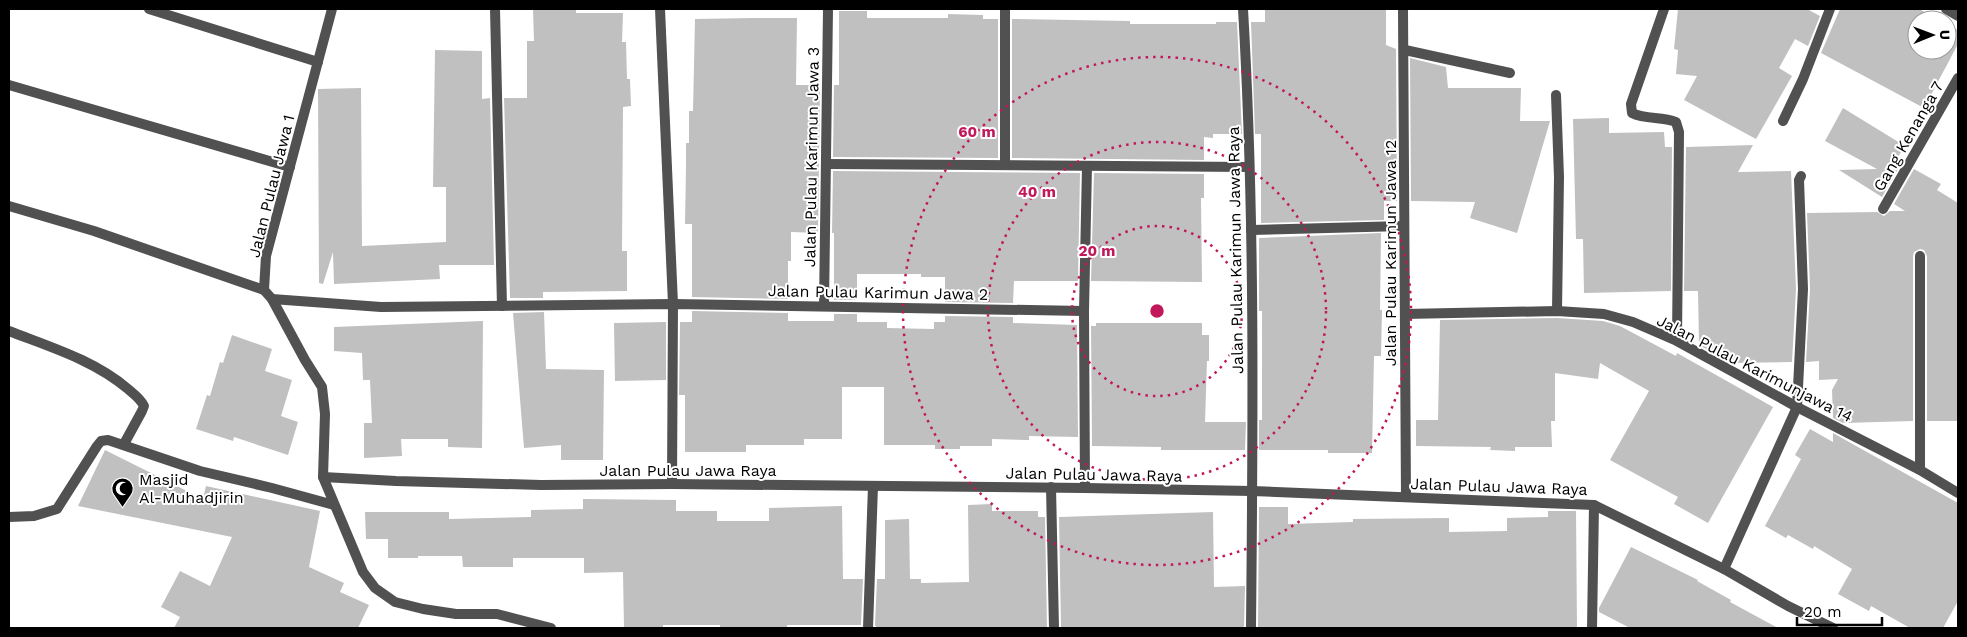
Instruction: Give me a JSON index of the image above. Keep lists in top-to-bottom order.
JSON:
{
  "streets": {
    "street": [
      "Gang Kenanga 7",
      "Jalan Pulau Karimun Jawa 3",
      "Jalan Pulau Jawa 1",
      "Jalan Pulau Karimun Jawa Raya",
      "Jalan Pulau Karimun Jawa 12",
      "Jalan Pulau Karimun Jawa 2",
      "Jalan Pulau Karimunjawa 14",
      "Jalan Pulau Jawa Raya"
    ]
  },
  "crossings": [
    ["Jalan Pulau Karimun Jawa 3", "Jalan Pulau Karimun Jawa 2"],
    ["Jalan Pulau Karimun Jawa Raya", "Jalan Pulau Jawa Raya"],
    ["Jalan Pulau Karimun Jawa 12", "Jalan Pulau Karimunjawa 14"],
    ["Jalan Pulau Karimun Jawa 12", "Jalan Pulau Jawa Raya"]
  ],
  "places": {
    "mosque": ["Masjid Al-Muhadjirin"]
  },
  "scale_bar": "20 m",
  "north": "right",
  "rings": ["60 m", "40 m", "20 m"]
}
